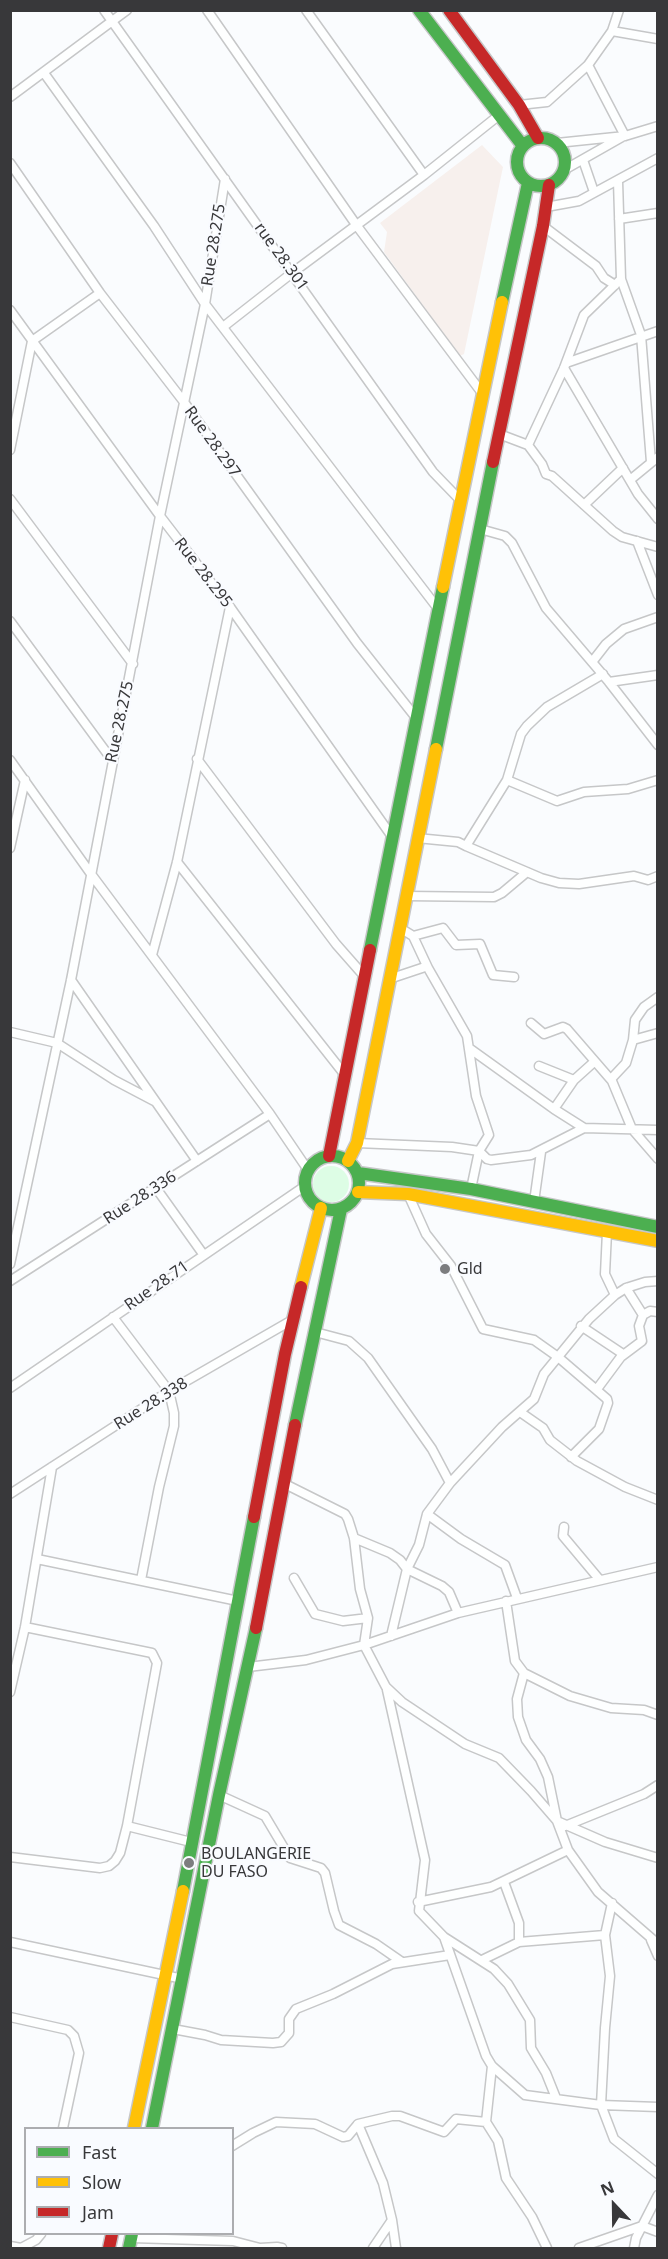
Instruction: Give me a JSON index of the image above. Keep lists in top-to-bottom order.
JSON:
{
  "streets": {
    "street": [
      "Rue 28.275",
      "rue 28.301",
      "Rue 28.297",
      "Rue 28.295",
      "Rue 28.336",
      "Rue 28.71",
      "Rue 28.338"
    ]
  },
  "crossings": [
    ["Rue 28.275", "rue 28.301"],
    ["Rue 28.275", "Rue 28.297"],
    ["Rue 28.275", "Rue 28.295"]
  ],
  "places": ["Gld", "BOULANGERIE DU FASO"],
  "legend": ["Fast", "Slow", "Jam"],
  "north": "top"
}
